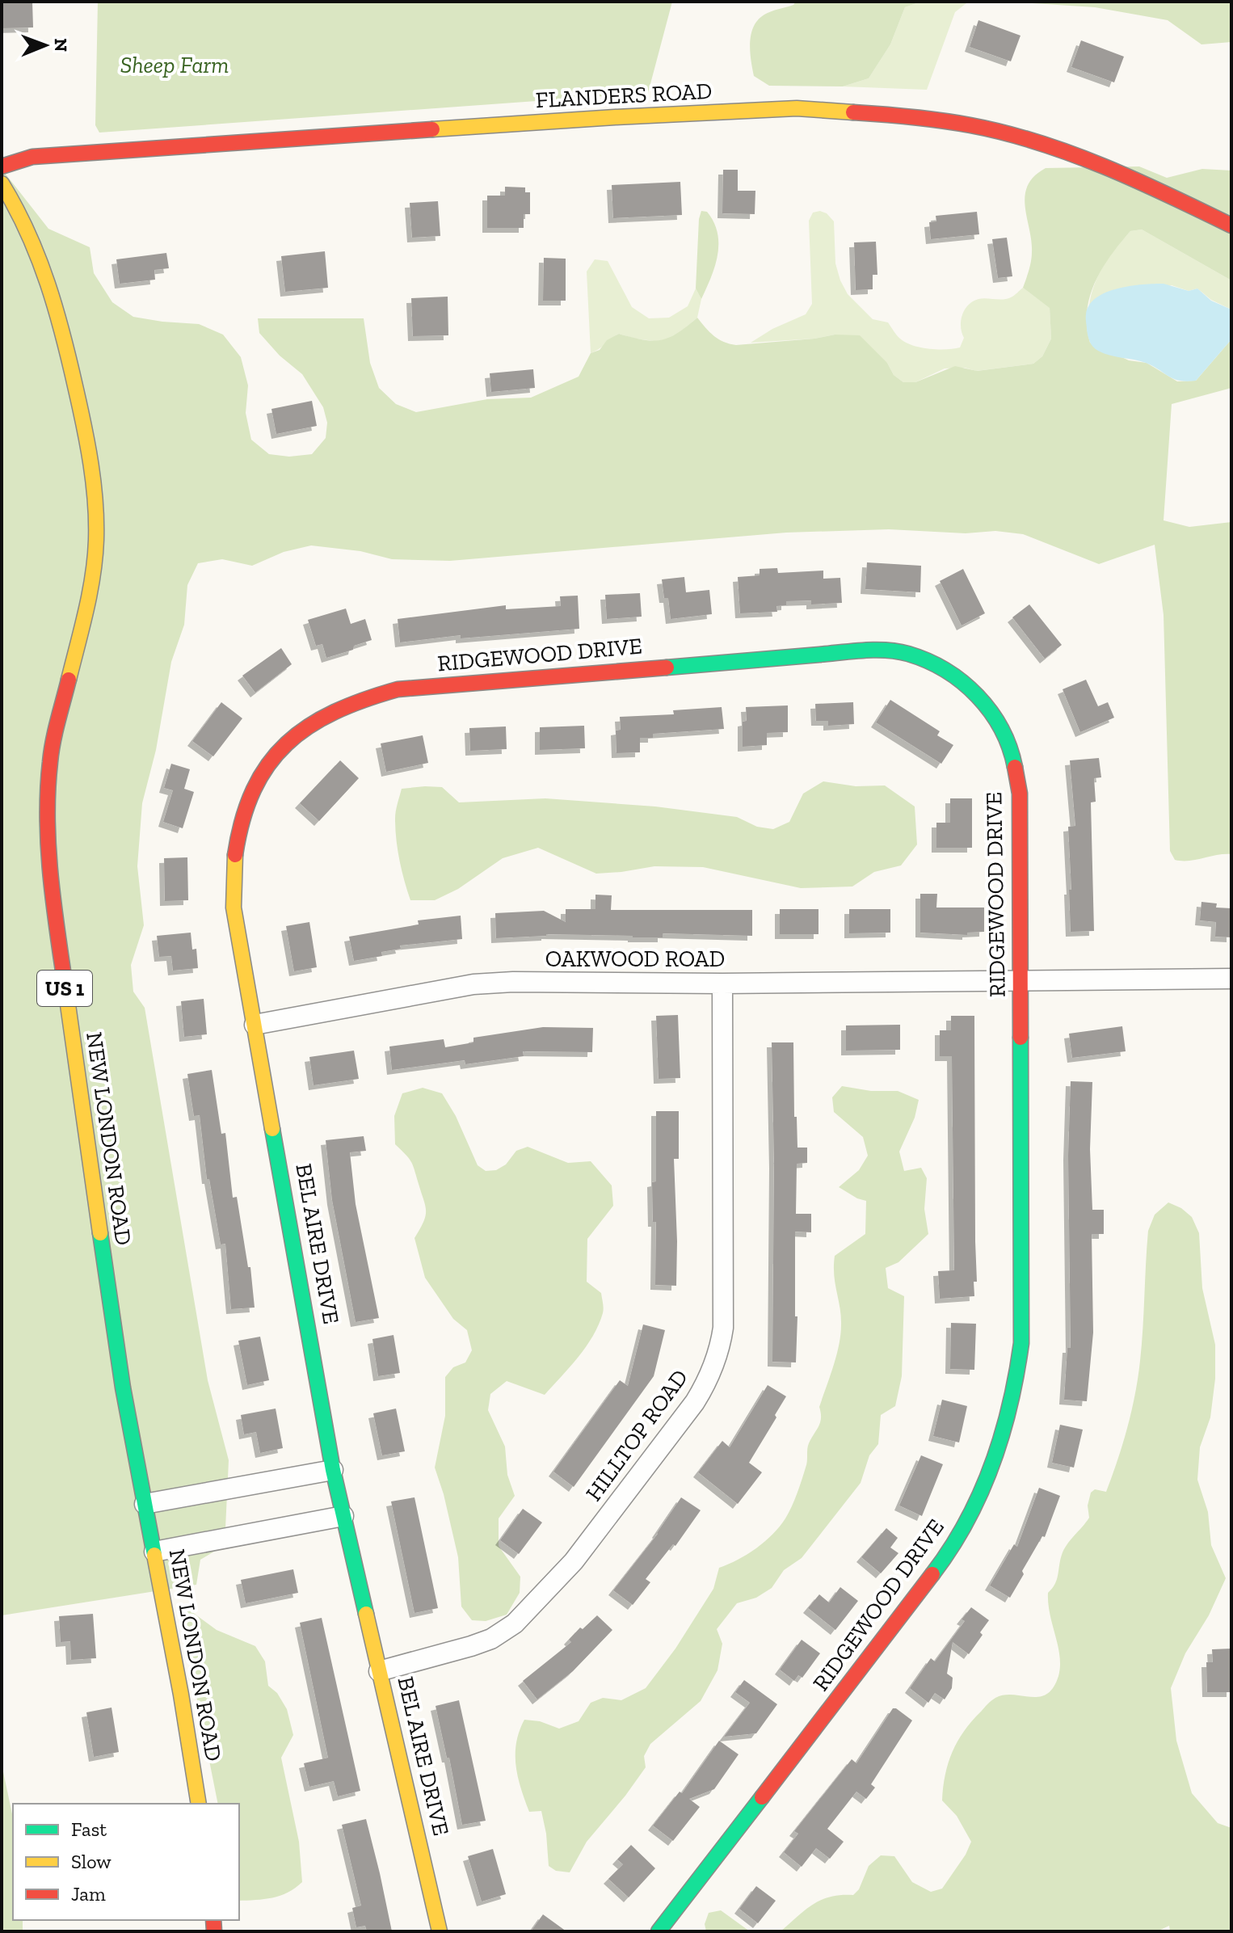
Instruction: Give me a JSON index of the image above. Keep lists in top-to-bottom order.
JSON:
{
  "streets": {
    "street": [
      "FLANDERS ROAD",
      "RIDGEWOOD DRIVE",
      "OAKWOOD ROAD",
      "US 1",
      "NEW LONDON ROAD",
      "BEL AIRE DRIVE",
      "HILLTOP ROAD"
    ]
  },
  "crossings": [
    ["RIDGEWOOD DRIVE", "OAKWOOD ROAD"],
    ["RIDGEWOOD DRIVE", "BEL AIRE DRIVE"],
    ["OAKWOOD ROAD", "BEL AIRE DRIVE"],
    ["OAKWOOD ROAD", "HILLTOP ROAD"],
    ["BEL AIRE DRIVE", "HILLTOP ROAD"]
  ],
  "parks": ["Sheep Farm"],
  "legend": ["Fast", "Slow", "Jam"],
  "north": "right"
}
